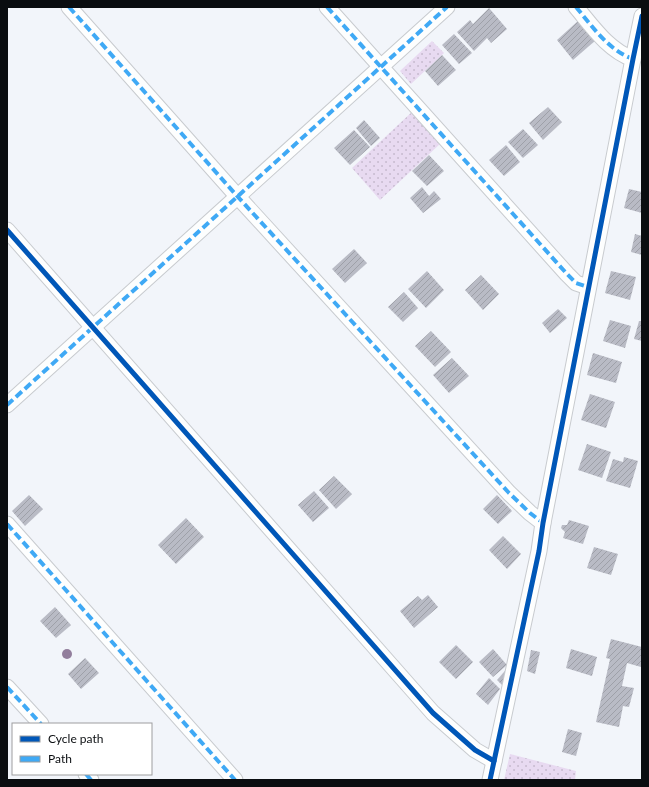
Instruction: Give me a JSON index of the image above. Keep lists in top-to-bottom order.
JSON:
{
  "legend": ["Cycle path", "Path"]
}
